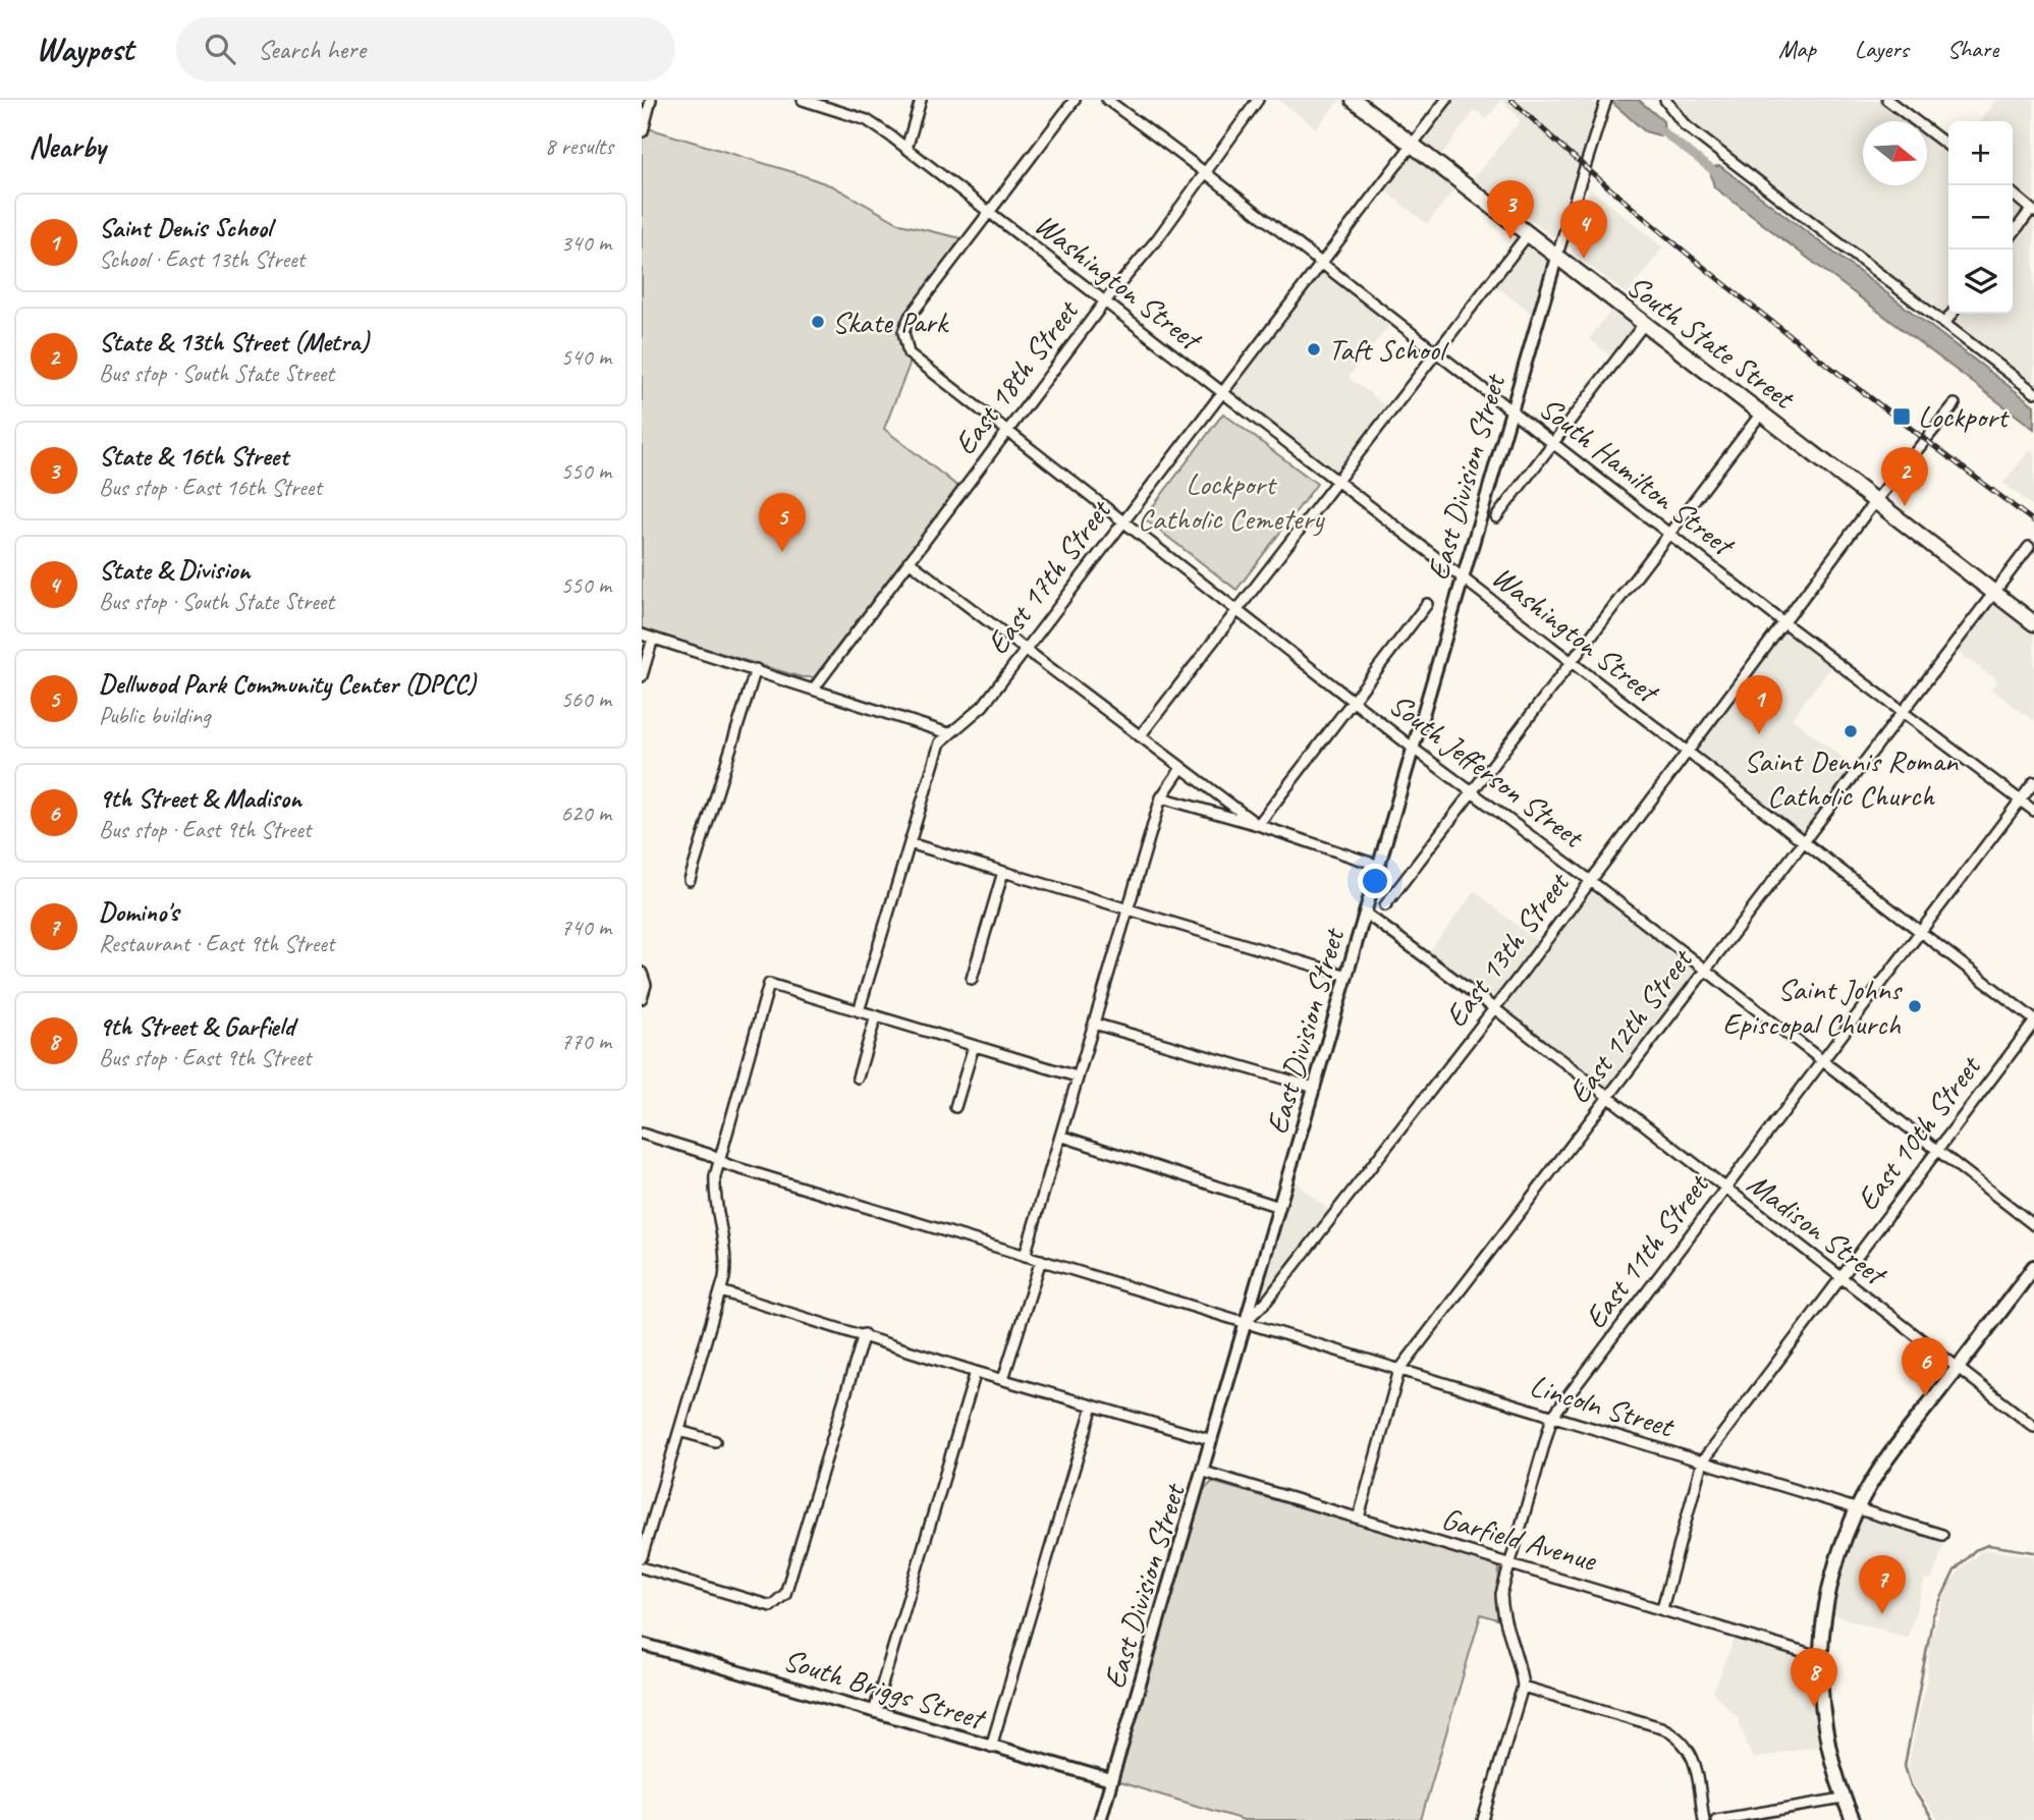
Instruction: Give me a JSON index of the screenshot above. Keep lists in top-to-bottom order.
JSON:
{
  "streets": {
    "main road": ["South State Street"],
    "street": [
      "Washington Street",
      "East 18th Street",
      "South Hamilton Street",
      "East Division Street",
      "East 17th Street",
      "South Jefferson Street",
      "East 13th Street",
      "East 12th Street",
      "East 10th Street",
      "Madison Street",
      "East 11th Street",
      "Lincoln Street",
      "Garfield Avenue",
      "South Briggs Street"
    ]
  },
  "crossings": [
    ["Washington Street", "East 18th Street"],
    ["Washington Street", "East Division Street"],
    ["Washington Street", "East 17th Street"],
    ["Washington Street", "South Jefferson Street"],
    ["Washington Street", "East 13th Street"],
    ["Washington Street", "East 12th Street"],
    ["Washington Street", "East 10th Street"],
    ["Washington Street", "East 11th Street"],
    ["South State Street", "East Division Street"],
    ["South State Street", "East 17th Street"],
    ["South State Street", "East 13th Street"],
    ["South State Street", "East 12th Street"],
    ["East 18th Street", "South Hamilton Street"],
    ["East 18th Street", "South Jefferson Street"],
    ["South Hamilton Street", "East Division Street"],
    ["South Hamilton Street", "East 17th Street"],
    ["South Hamilton Street", "East 13th Street"],
    ["South Hamilton Street", "East 12th Street"],
    ["South Hamilton Street", "East 11th Street"],
    ["East Division Street", "South Jefferson Street"],
    ["East Division Street", "East 13th Street"],
    ["East Division Street", "Madison Street"],
    ["East Division Street", "Lincoln Street"],
    ["East Division Street", "Garfield Avenue"],
    ["East Division Street", "South Briggs Street"],
    ["East 17th Street", "South Jefferson Street"],
    ["South Jefferson Street", "East 13th Street"],
    ["South Jefferson Street", "East 12th Street"],
    ["South Jefferson Street", "East 10th Street"],
    ["South Jefferson Street", "East 11th Street"],
    ["East 13th Street", "Madison Street"],
    ["East 13th Street", "Lincoln Street"],
    ["East 12th Street", "Madison Street"],
    ["East 12th Street", "Lincoln Street"],
    ["East 12th Street", "Garfield Avenue"],
    ["East 10th Street", "Madison Street"],
    ["East 10th Street", "Lincoln Street"],
    ["East 10th Street", "Garfield Avenue"],
    ["Madison Street", "East 11th Street"],
    ["East 11th Street", "Lincoln Street"],
    ["East 11th Street", "Garfield Avenue"]
  ],
  "parks": ["Lockport Catholic Cemetery"],
  "places": {
    "other": [
      "Skate Park",
      "Taft School",
      "Saint Dennis Roman Catholic Church",
      "Saint Johns Episcopal Church"
    ],
    "transit": ["Lockport"]
  },
  "north": "right",
  "page": {
    "header": "Waypost",
    "search": "Search here",
    "nav": ["Map", "Layers", "Share"],
    "heading": ["Nearby", "8 results"],
    "map_buttons": ["+", "−"],
    "pins": [
      "3",
      "4",
      "2",
      "5",
      "1",
      "6",
      "7",
      "8"
    ],
    "list": [
      {
        "mark": "1",
        "name": "Saint Denis School",
        "note": "School · East 13th Street",
        "value": "340 m"
      },
      {
        "mark": "2",
        "name": "State & 13th Street (Metra)",
        "note": "Bus stop · South State Street",
        "value": "540 m"
      },
      {
        "mark": "3",
        "name": "State & 16th Street",
        "note": "Bus stop · East 16th Street",
        "value": "550 m"
      },
      {
        "mark": "4",
        "name": "State & Division",
        "note": "Bus stop · South State Street",
        "value": "550 m"
      },
      {
        "mark": "5",
        "name": "Dellwood Park Community Center (DPCC)",
        "note": "Public building",
        "value": "560 m"
      },
      {
        "mark": "6",
        "name": "9th Street & Madison",
        "note": "Bus stop · East 9th Street",
        "value": "620 m"
      },
      {
        "mark": "7",
        "name": "Domino's",
        "note": "Restaurant · East 9th Street",
        "value": "740 m"
      },
      {
        "mark": "8",
        "name": "9th Street & Garfield",
        "note": "Bus stop · East 9th Street",
        "value": "770 m"
      }
    ]
  }
}
